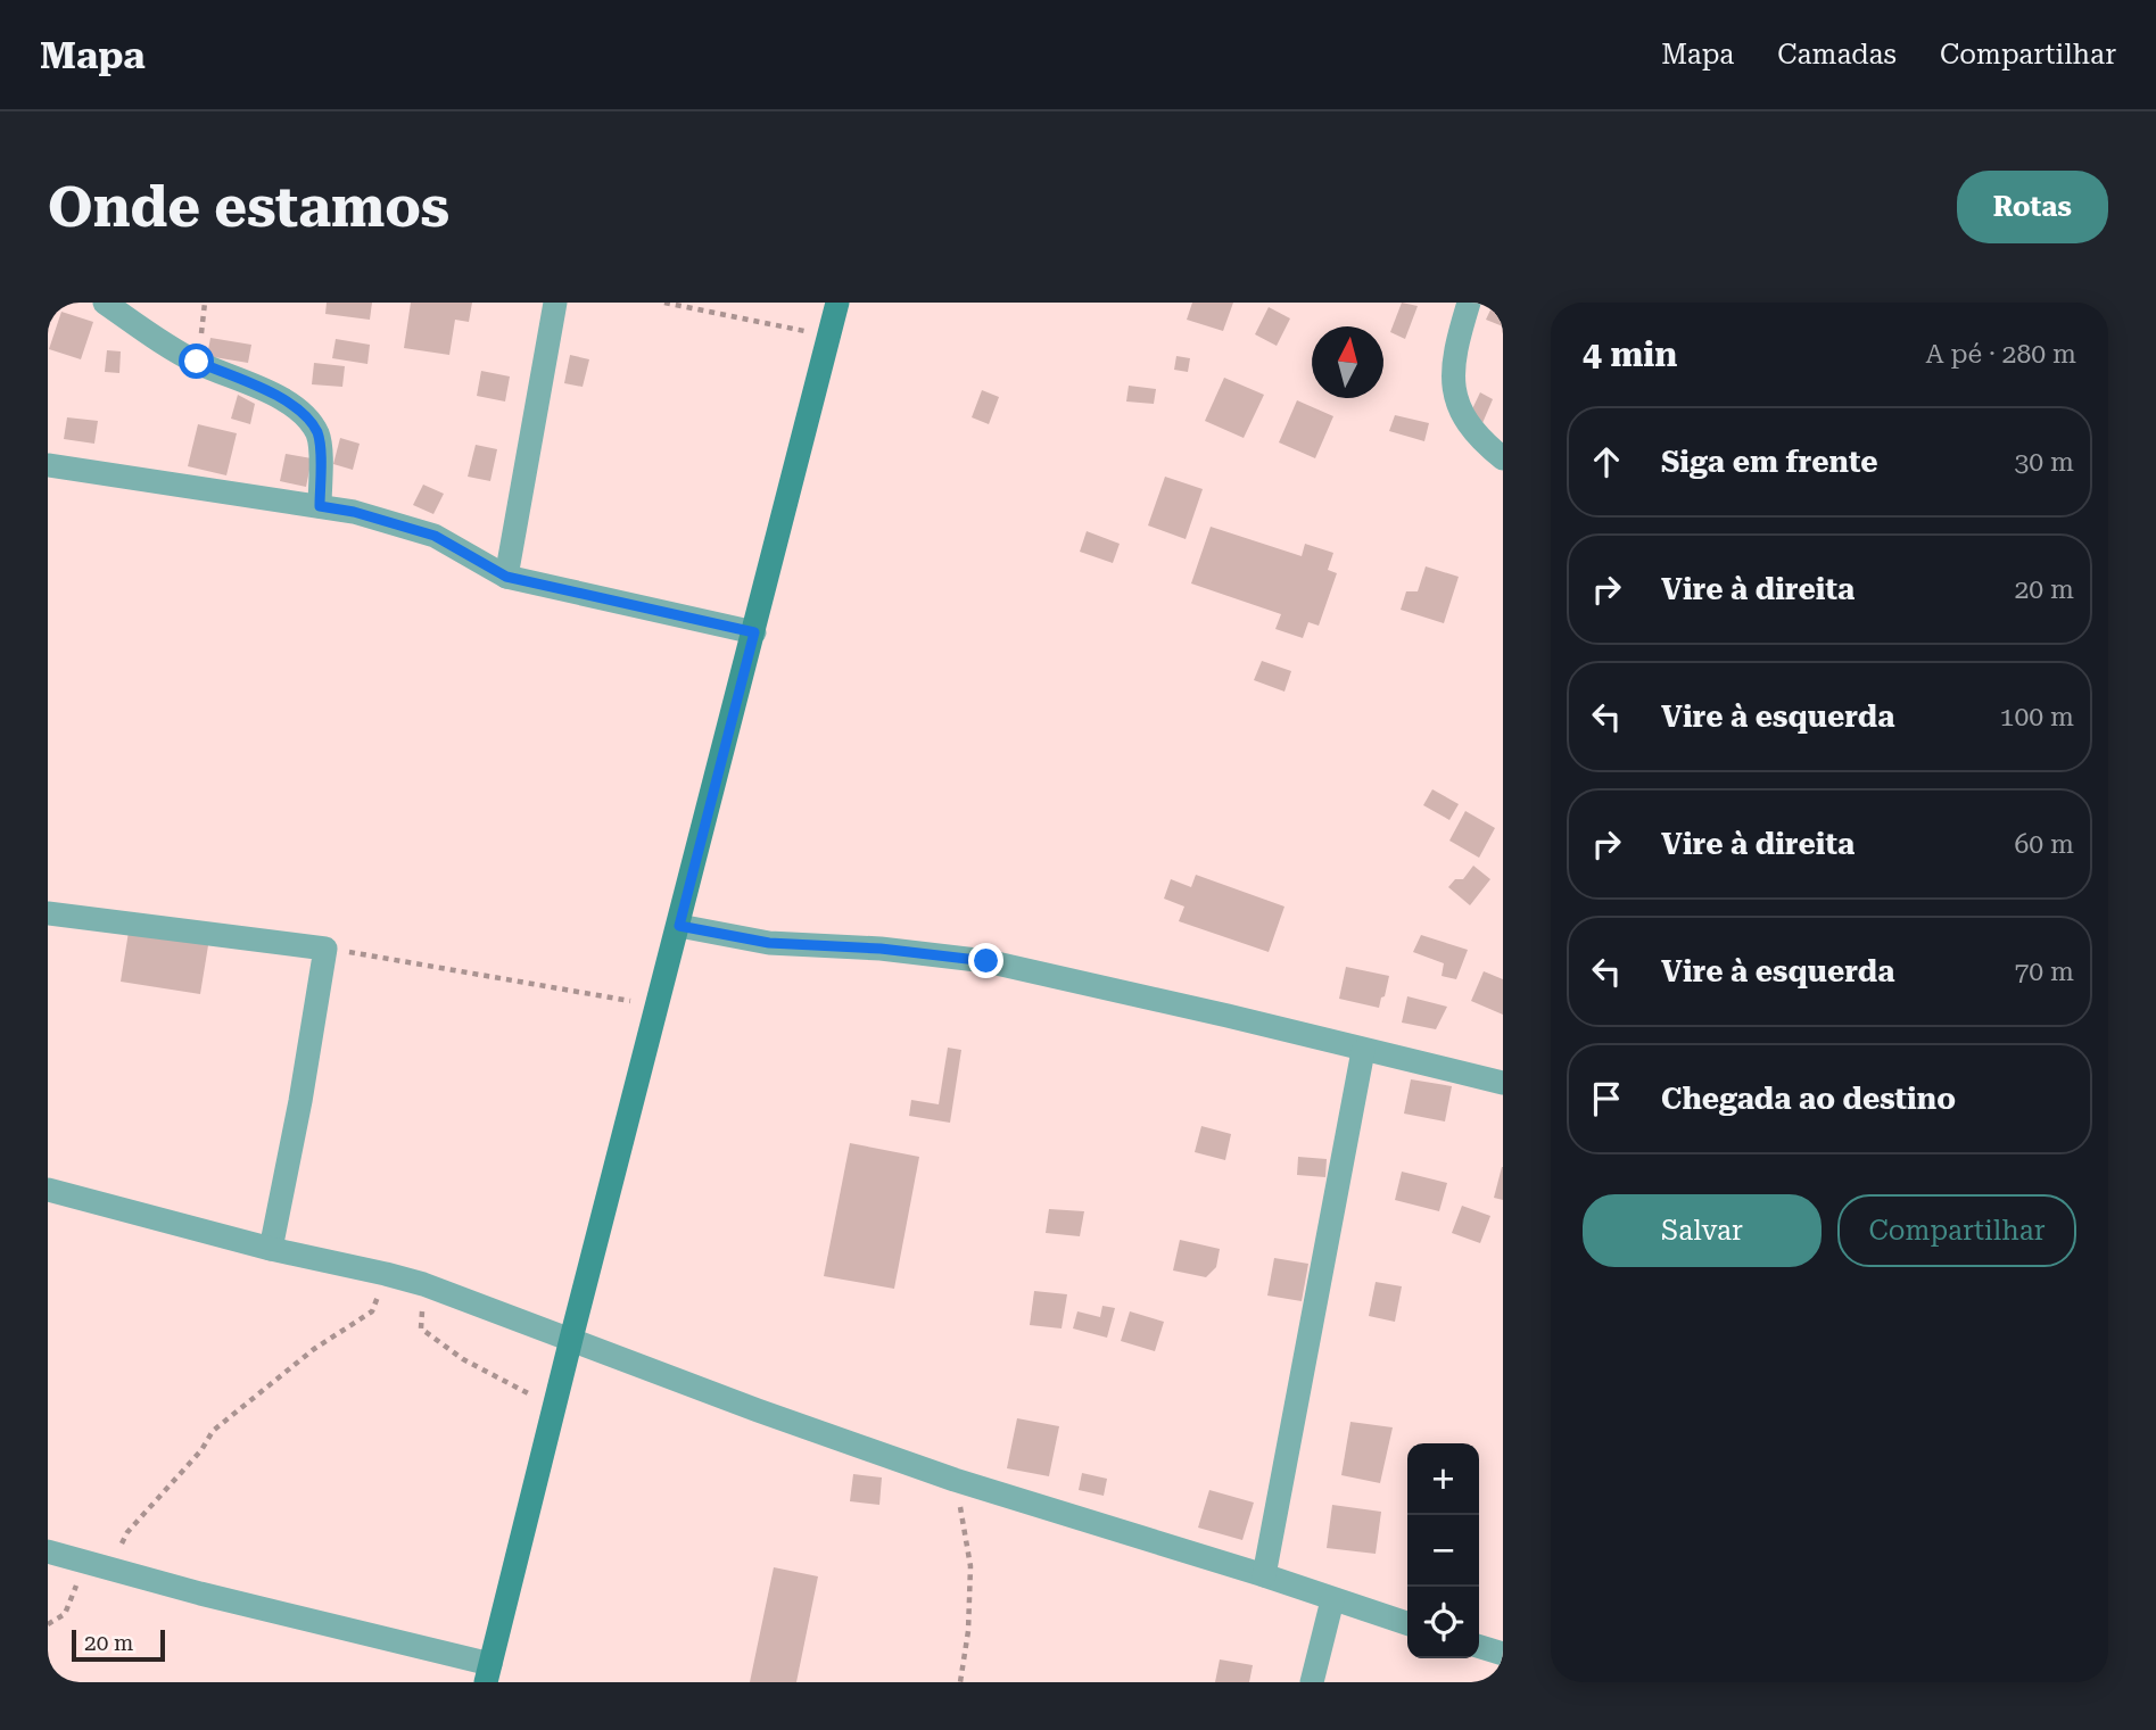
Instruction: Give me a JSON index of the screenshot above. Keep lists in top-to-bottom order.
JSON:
{
  "scale_bar": "20 m",
  "north": "top",
  "page": {
    "header": "Mapa",
    "nav": ["Mapa", "Camadas", "Compartilhar"],
    "buttons": [
      "Rotas",
      ["Salvar", "Compartilhar"]
    ],
    "title": "Onde estamos",
    "heading": ["4 min", "A pé · 280 m"],
    "list": [
      ["Siga em frente", "30 m"],
      ["Vire à direita", "20 m"],
      ["Vire à esquerda", "100 m"],
      ["Vire à direita", "60 m"],
      ["Vire à esquerda", "70 m"],
      "Chegada ao destino"
    ],
    "map_buttons": ["+", "−"],
    "scale": "20 m"
  }
}
